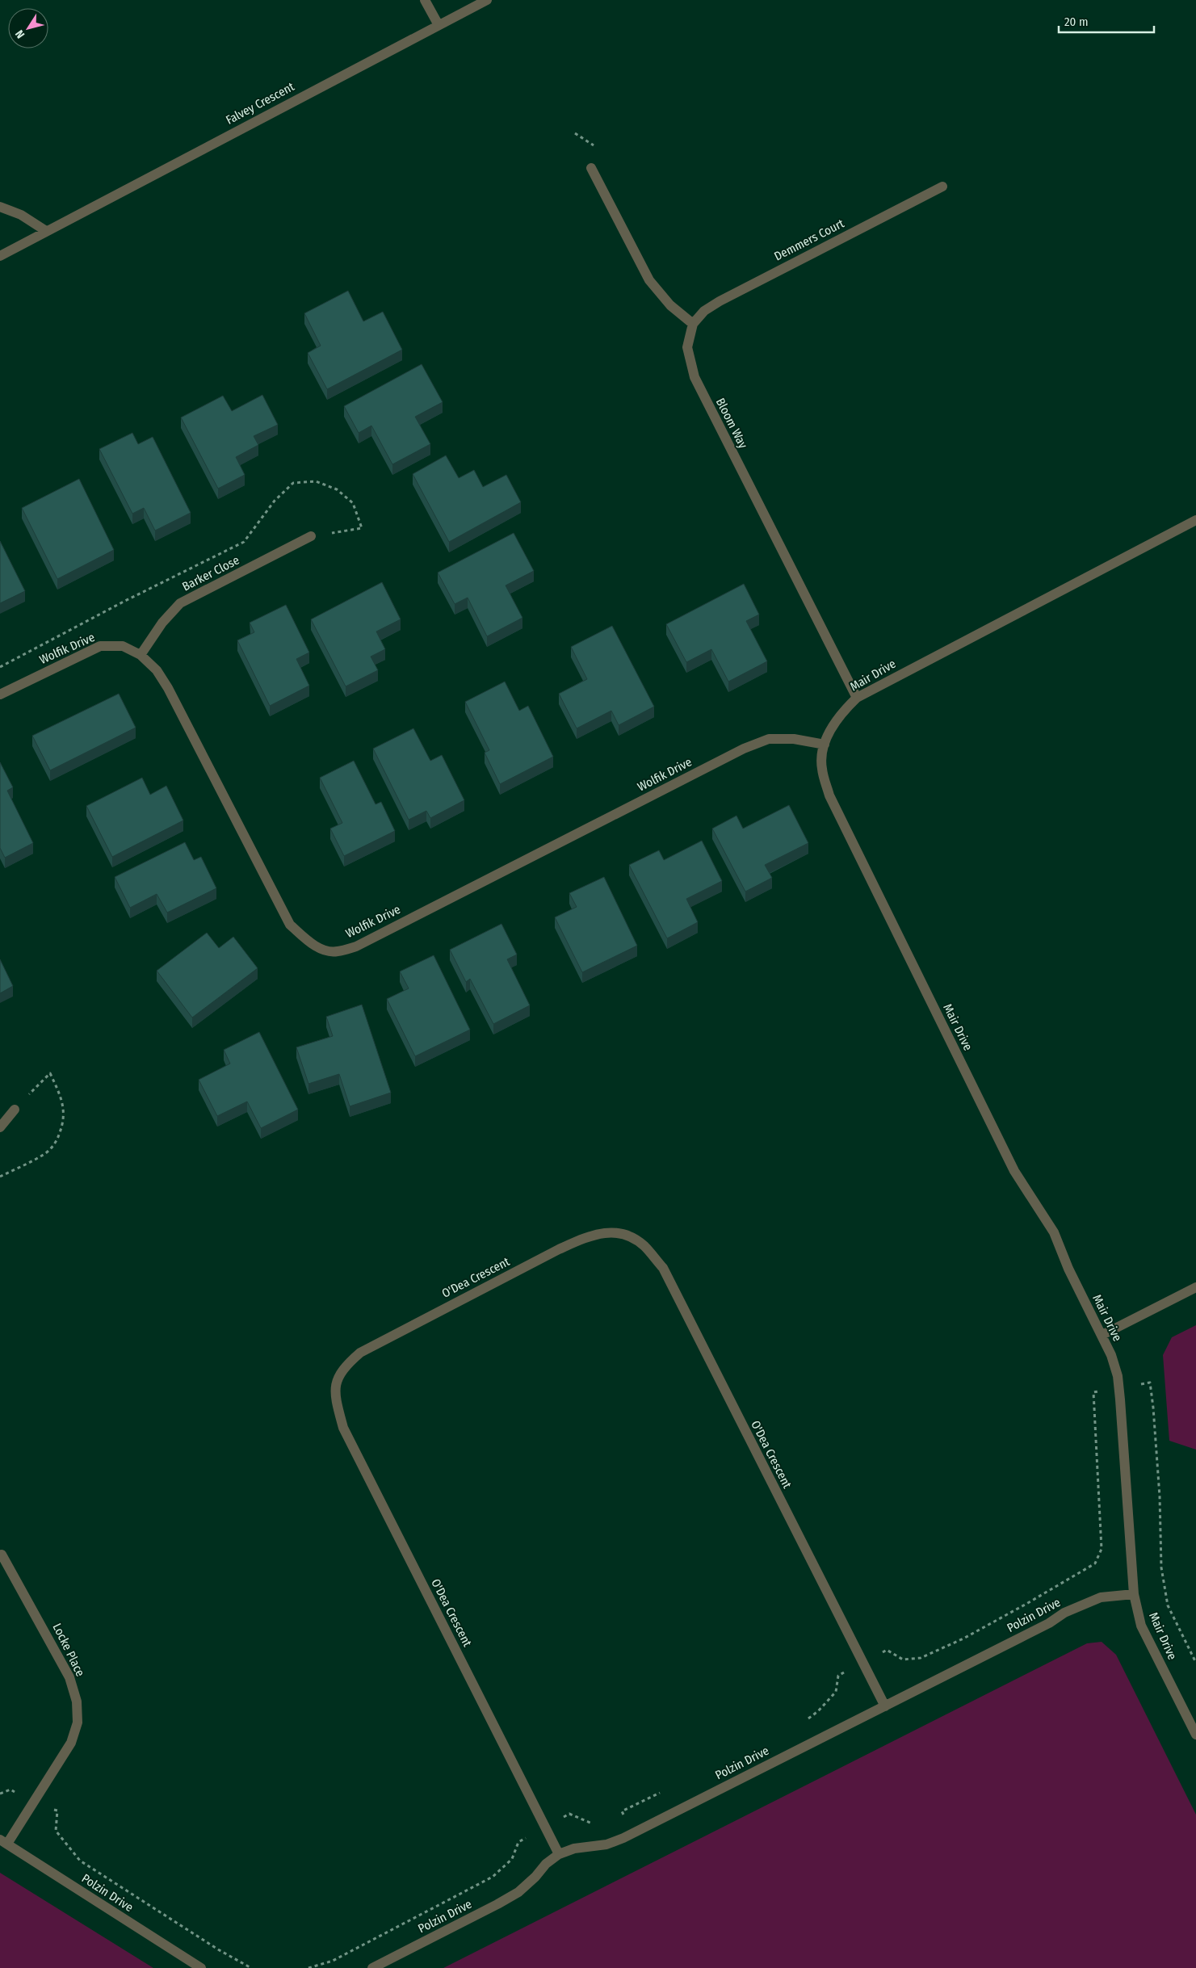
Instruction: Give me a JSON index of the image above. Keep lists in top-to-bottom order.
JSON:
{
  "streets": {
    "street": [
      "Falvey Crescent",
      "Demmers Court",
      "Bloom Way",
      "Barker Close",
      "Wolfik Drive",
      "Mair Drive",
      "O'Dea Crescent",
      "Polzin Drive",
      "Locke Place"
    ]
  },
  "crossings": [
    ["Demmers Court", "Bloom Way"],
    ["Bloom Way", "Mair Drive"],
    ["Barker Close", "Wolfik Drive"],
    ["Wolfik Drive", "Mair Drive"],
    ["Mair Drive", "Polzin Drive"],
    ["O'Dea Crescent", "Polzin Drive"],
    ["Polzin Drive", "Locke Place"]
  ],
  "scale_bar": "20 m",
  "north": "bottom left"
}
